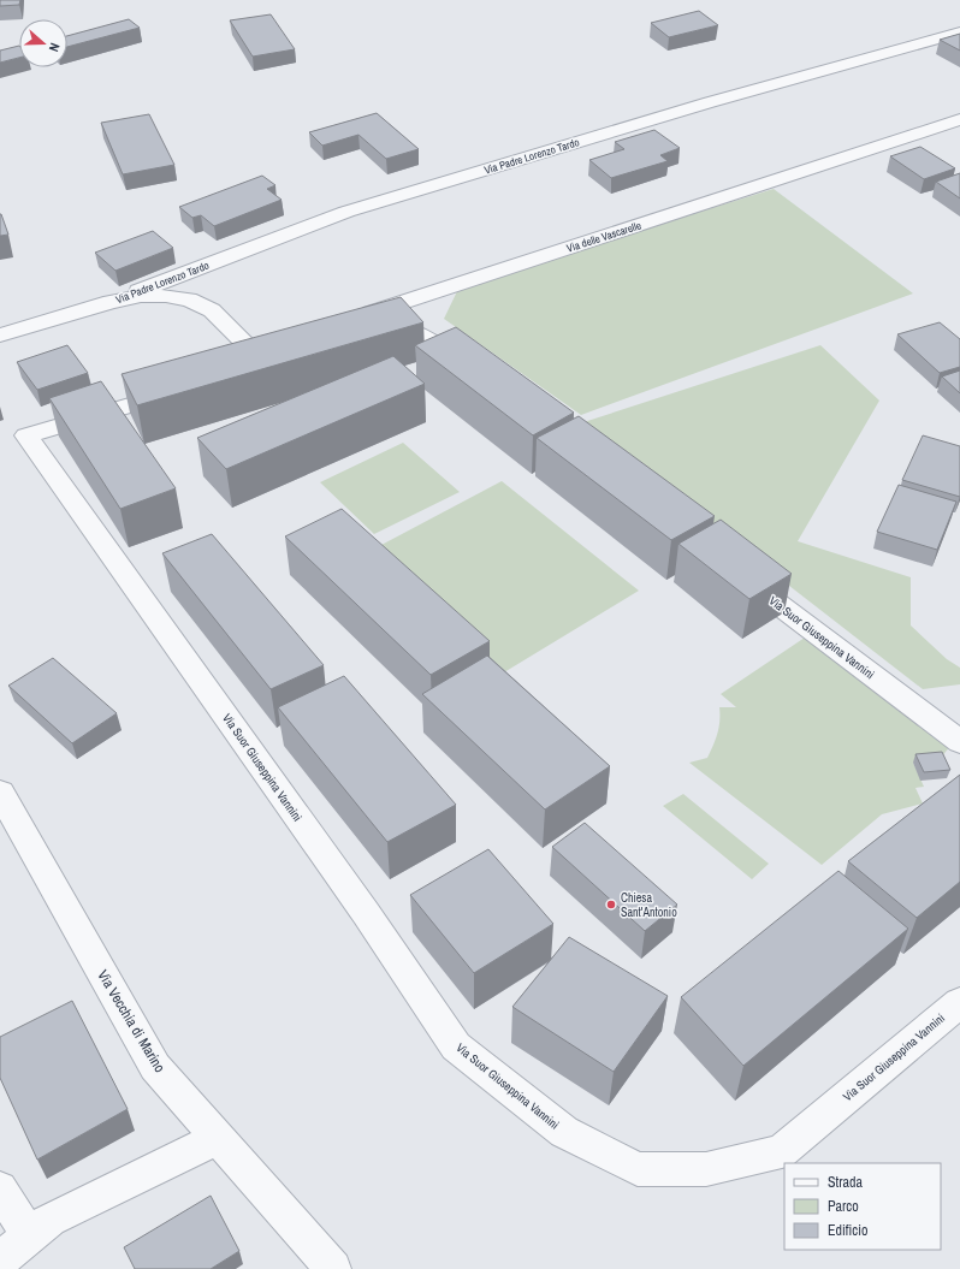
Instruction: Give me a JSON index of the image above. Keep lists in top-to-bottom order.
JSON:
{
  "streets": {
    "street": [
      "Via Padre Lorenzo Tardo",
      "Via delle Vascarelle",
      "Via Suor Giuseppina Vannini",
      "Via Vecchia di Marino"
    ]
  },
  "places": ["Chiesa Sant'Antonio"],
  "legend": ["Strada", "Parco", "Edificio"],
  "north": "right"
}
